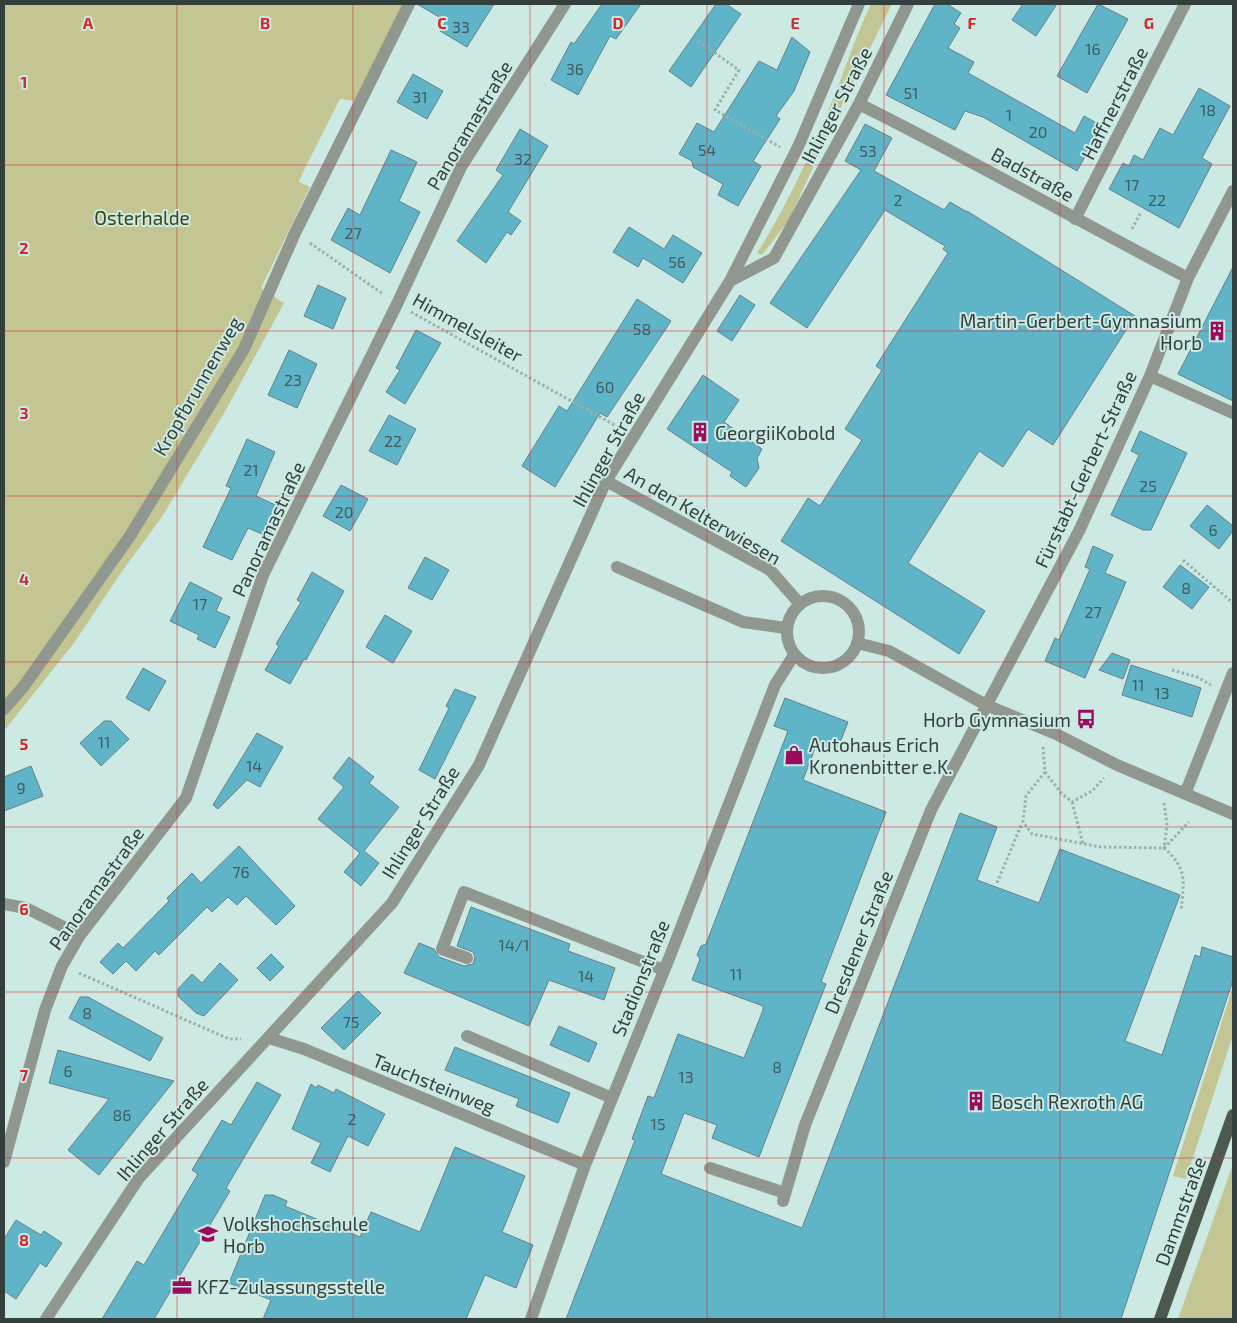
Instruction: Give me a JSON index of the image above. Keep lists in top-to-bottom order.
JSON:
{
  "streets": {
    "main road": ["Dammstraße"],
    "street": [
      "Haffnerstraße",
      "Ihlinger Straße",
      "Panoramastraße",
      "Badstraße",
      "Kropfbrunnenweg",
      "Fürstabt-Gerbert-Straße",
      "An den Kelterwiesen",
      "Dresdener Straße",
      "Stadionstraße",
      "Tauchsteinweg"
    ],
    "path": ["Himmelsleiter"]
  },
  "crossings": [
    ["Haffnerstraße", "Badstraße"],
    ["Ihlinger Straße", "Badstraße"],
    ["Ihlinger Straße", "Himmelsleiter"],
    ["Ihlinger Straße", "An den Kelterwiesen"],
    ["Ihlinger Straße", "Tauchsteinweg"],
    ["Panoramastraße", "Himmelsleiter"],
    ["Badstraße", "Fürstabt-Gerbert-Straße"],
    ["Himmelsleiter", "Kropfbrunnenweg"],
    ["Fürstabt-Gerbert-Straße", "Dresdener Straße"],
    ["An den Kelterwiesen", "Stadionstraße"],
    ["Stadionstraße", "Tauchsteinweg"]
  ],
  "parks": ["Osterhalde"],
  "places": {
    "building": ["Martin-Gerbert-Gymnasium Horb", "GeorgiiKobold", "Bosch Rexroth AG"],
    "bus stop": ["Horb Gymnasium"],
    "shop": ["Autohaus Erich Kronenbitter e.K."],
    "school or university": ["Volkshochschule Horb"],
    "office": ["KFZ-Zulassungsstelle"]
  },
  "house_numbers": [
    "33",
    "16",
    "36",
    "51",
    "31",
    "18",
    "1",
    "20",
    "54",
    "53",
    "32",
    "17",
    "2",
    "22",
    "27",
    "56",
    "58",
    "23",
    "60",
    "22",
    "21",
    "25",
    "20",
    "6",
    "8",
    "17",
    "27",
    "11",
    "13",
    "11",
    "14",
    "9",
    "76",
    "14/1",
    "11",
    "14",
    "8",
    "75",
    "8",
    "6",
    "13",
    "86",
    "2",
    "15"
  ],
  "grid": {
    "columns": [
      "A",
      "B",
      "C",
      "D",
      "E",
      "F",
      "G"
    ],
    "rows": [
      "1",
      "2",
      "3",
      "4",
      "5",
      "6",
      "7",
      "8"
    ]
  }
}
